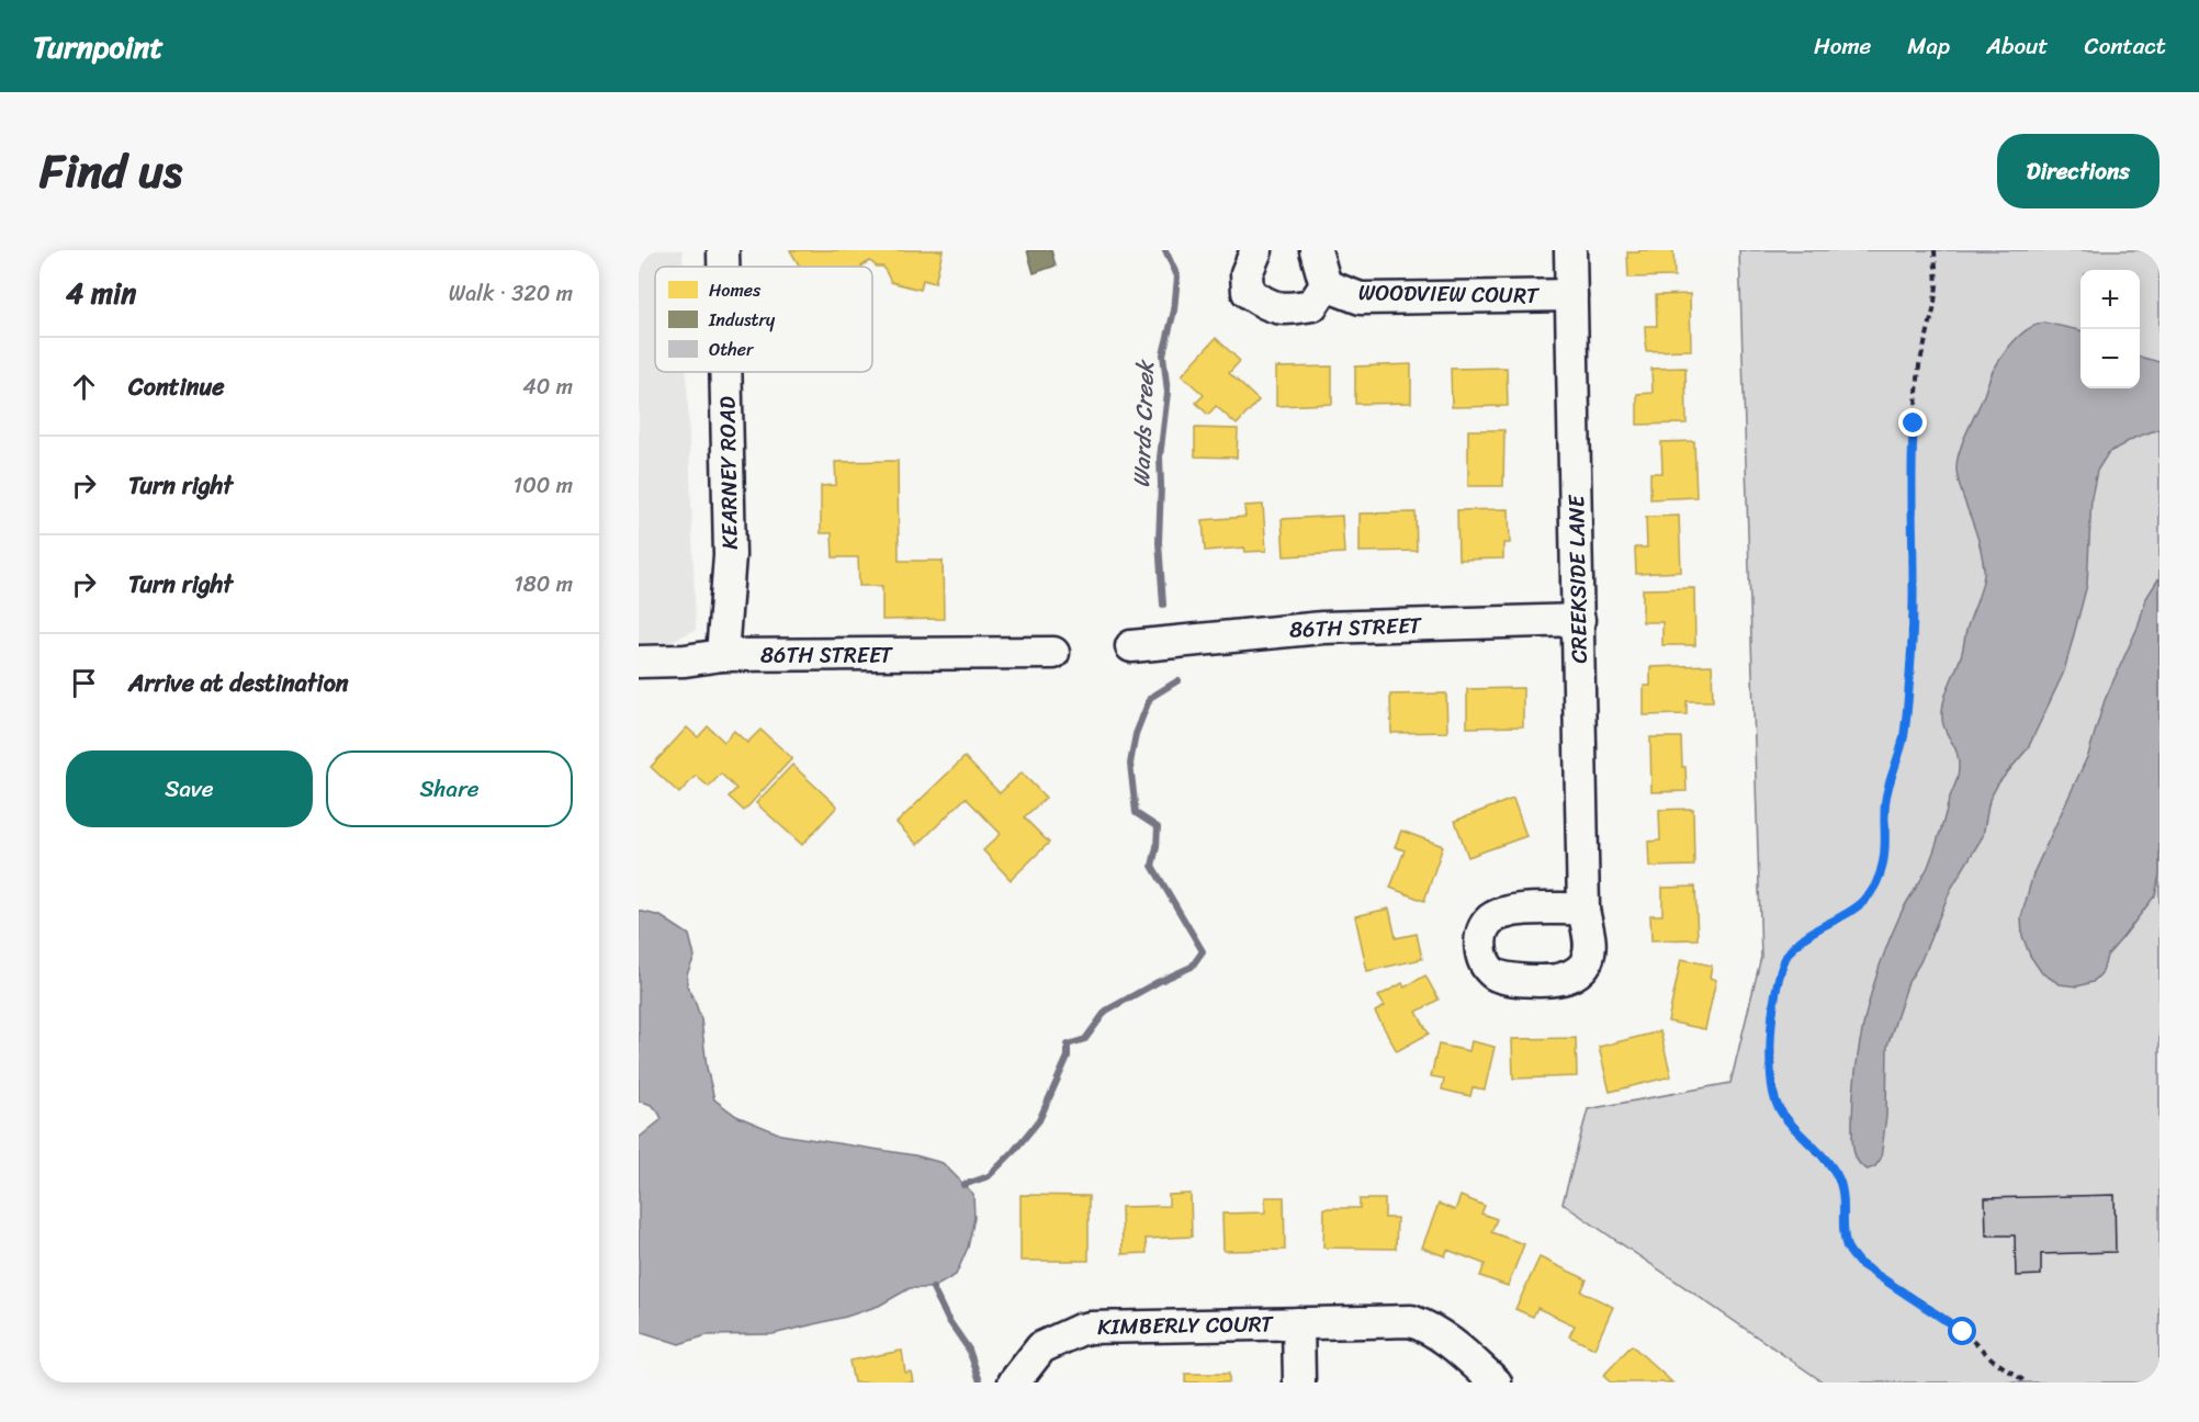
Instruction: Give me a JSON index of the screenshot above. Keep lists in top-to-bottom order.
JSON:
{
  "streets": {
    "street": [
      "WOODVIEW COURT",
      "KEARNEY ROAD",
      "CREEKSIDE LANE",
      "86TH STREET",
      "KIMBERLY COURT"
    ]
  },
  "crossings": [
    ["WOODVIEW COURT", "CREEKSIDE LANE"],
    ["KEARNEY ROAD", "86TH STREET"],
    ["CREEKSIDE LANE", "86TH STREET"]
  ],
  "water": ["Wards Creek"],
  "legend": ["Homes", "Industry", "Other"],
  "page": {
    "header": "Turnpoint",
    "nav": [
      "Home",
      "Map",
      "About",
      "Contact"
    ],
    "title": "Find us",
    "buttons": [
      "Directions",
      ["Save", "Share"]
    ],
    "heading": ["4 min", "Walk · 320 m"],
    "map_buttons": ["+", "−"],
    "list": [
      ["Continue", "40 m"],
      ["Turn right", "100 m"],
      ["Turn right", "180 m"],
      "Arrive at destination"
    ]
  }
}
